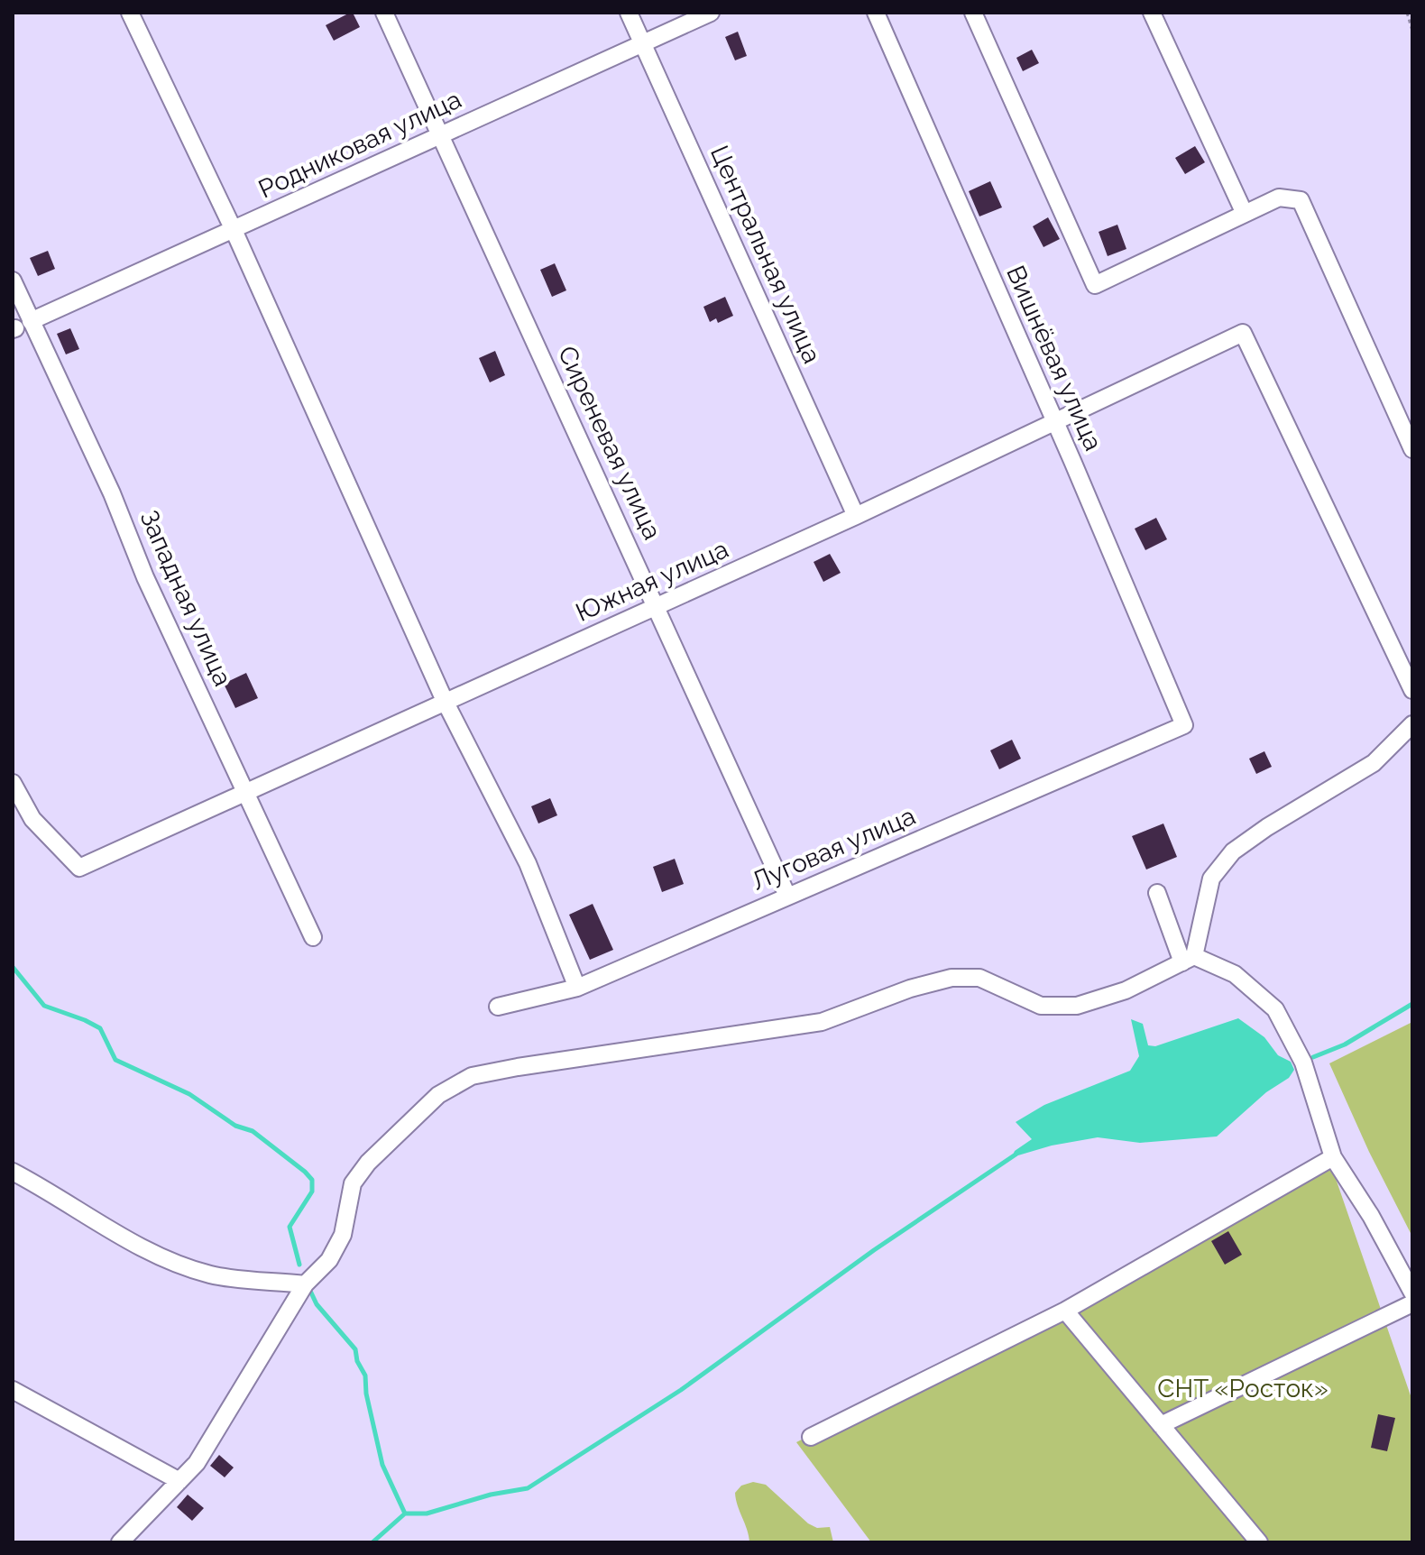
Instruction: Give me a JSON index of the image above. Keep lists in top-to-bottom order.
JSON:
{
  "streets": {
    "street": [
      "Родниковая улица",
      "Центральная улица",
      "Вишнёвая улица",
      "Сиреневая улица",
      "Южная улица",
      "Западная улица",
      "Луговая улица"
    ]
  },
  "crossings": [
    ["Родниковая улица", "Центральная улица"],
    ["Родниковая улица", "Сиреневая улица"],
    ["Родниковая улица", "Западная улица"],
    ["Центральная улица", "Южная улица"],
    ["Вишнёвая улица", "Южная улица"],
    ["Вишнёвая улица", "Луговая улица"],
    ["Сиреневая улица", "Южная улица"],
    ["Сиреневая улица", "Луговая улица"],
    ["Южная улица", "Западная улица"]
  ],
  "parks": ["СНТ «Росток»"]
}
